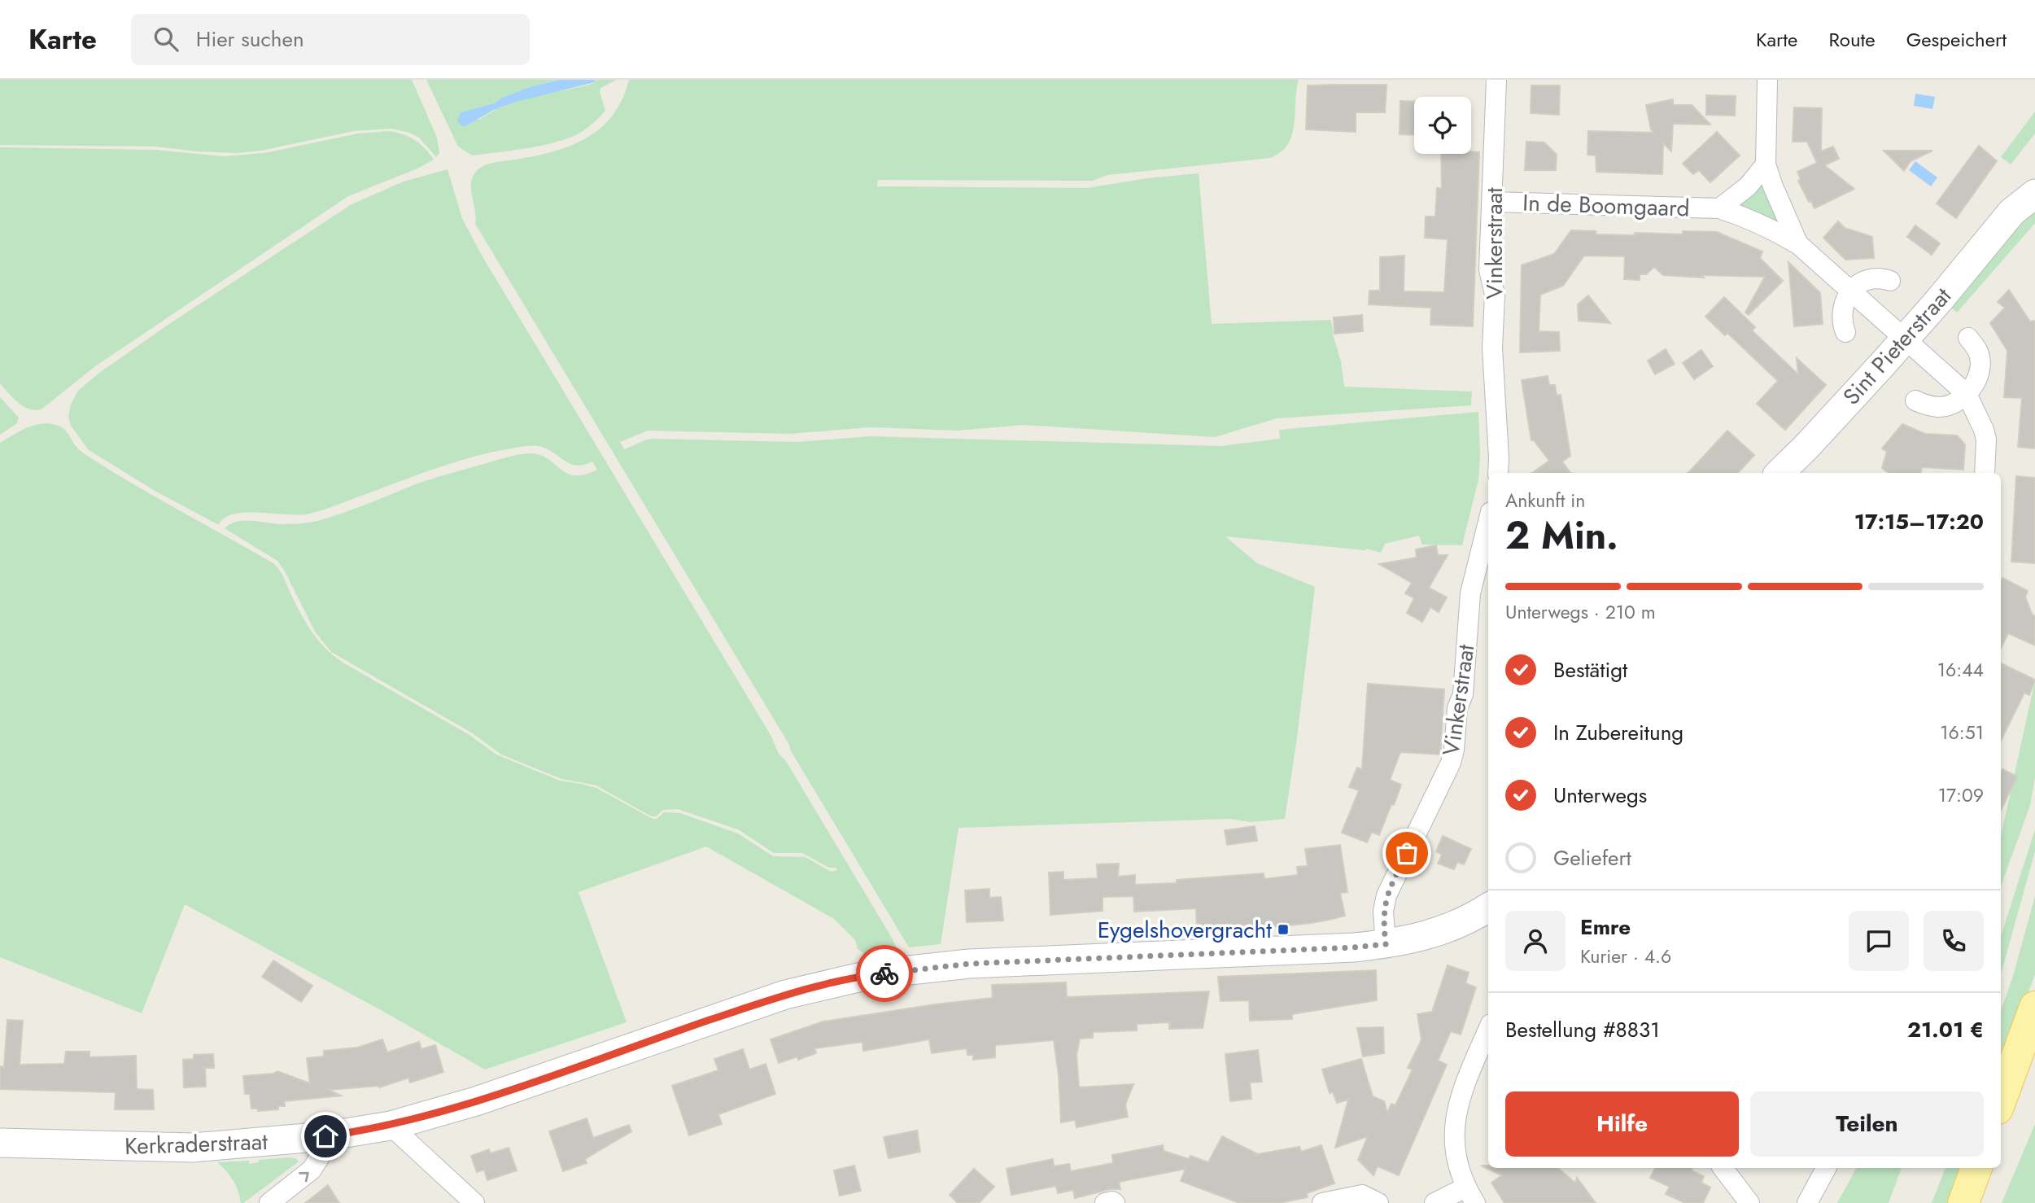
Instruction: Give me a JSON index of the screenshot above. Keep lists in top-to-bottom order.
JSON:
{
  "streets": {
    "street": [
      "In de Boomgaard",
      "Vinkerstraat",
      "Sint Pieterstraat",
      "Kerkraderstraat"
    ]
  },
  "crossings": [
    ["In de Boomgaard", "Vinkerstraat"],
    ["In de Boomgaard", "Sint Pieterstraat"]
  ],
  "places": {
    "transit": ["Eygelshovergracht"]
  },
  "page": {
    "header": "Karte",
    "search": "Hier suchen",
    "nav": ["Karte", "Route", "Gespeichert"],
    "heading": ["2 Min.", "Ankunft in", "17:15–17:20"],
    "panel": [
      "Emre",
      "Kurier · 4.6",
      "Bestellung #8831",
      "21.01 €"
    ],
    "bar": "Unterwegs · 210 m",
    "list": [
      ["Bestätigt", "16:44"],
      ["In Zubereitung", "16:51"],
      ["Unterwegs", "17:09"],
      "Geliefert"
    ],
    "buttons": ["Hilfe", "Teilen"]
  }
}
